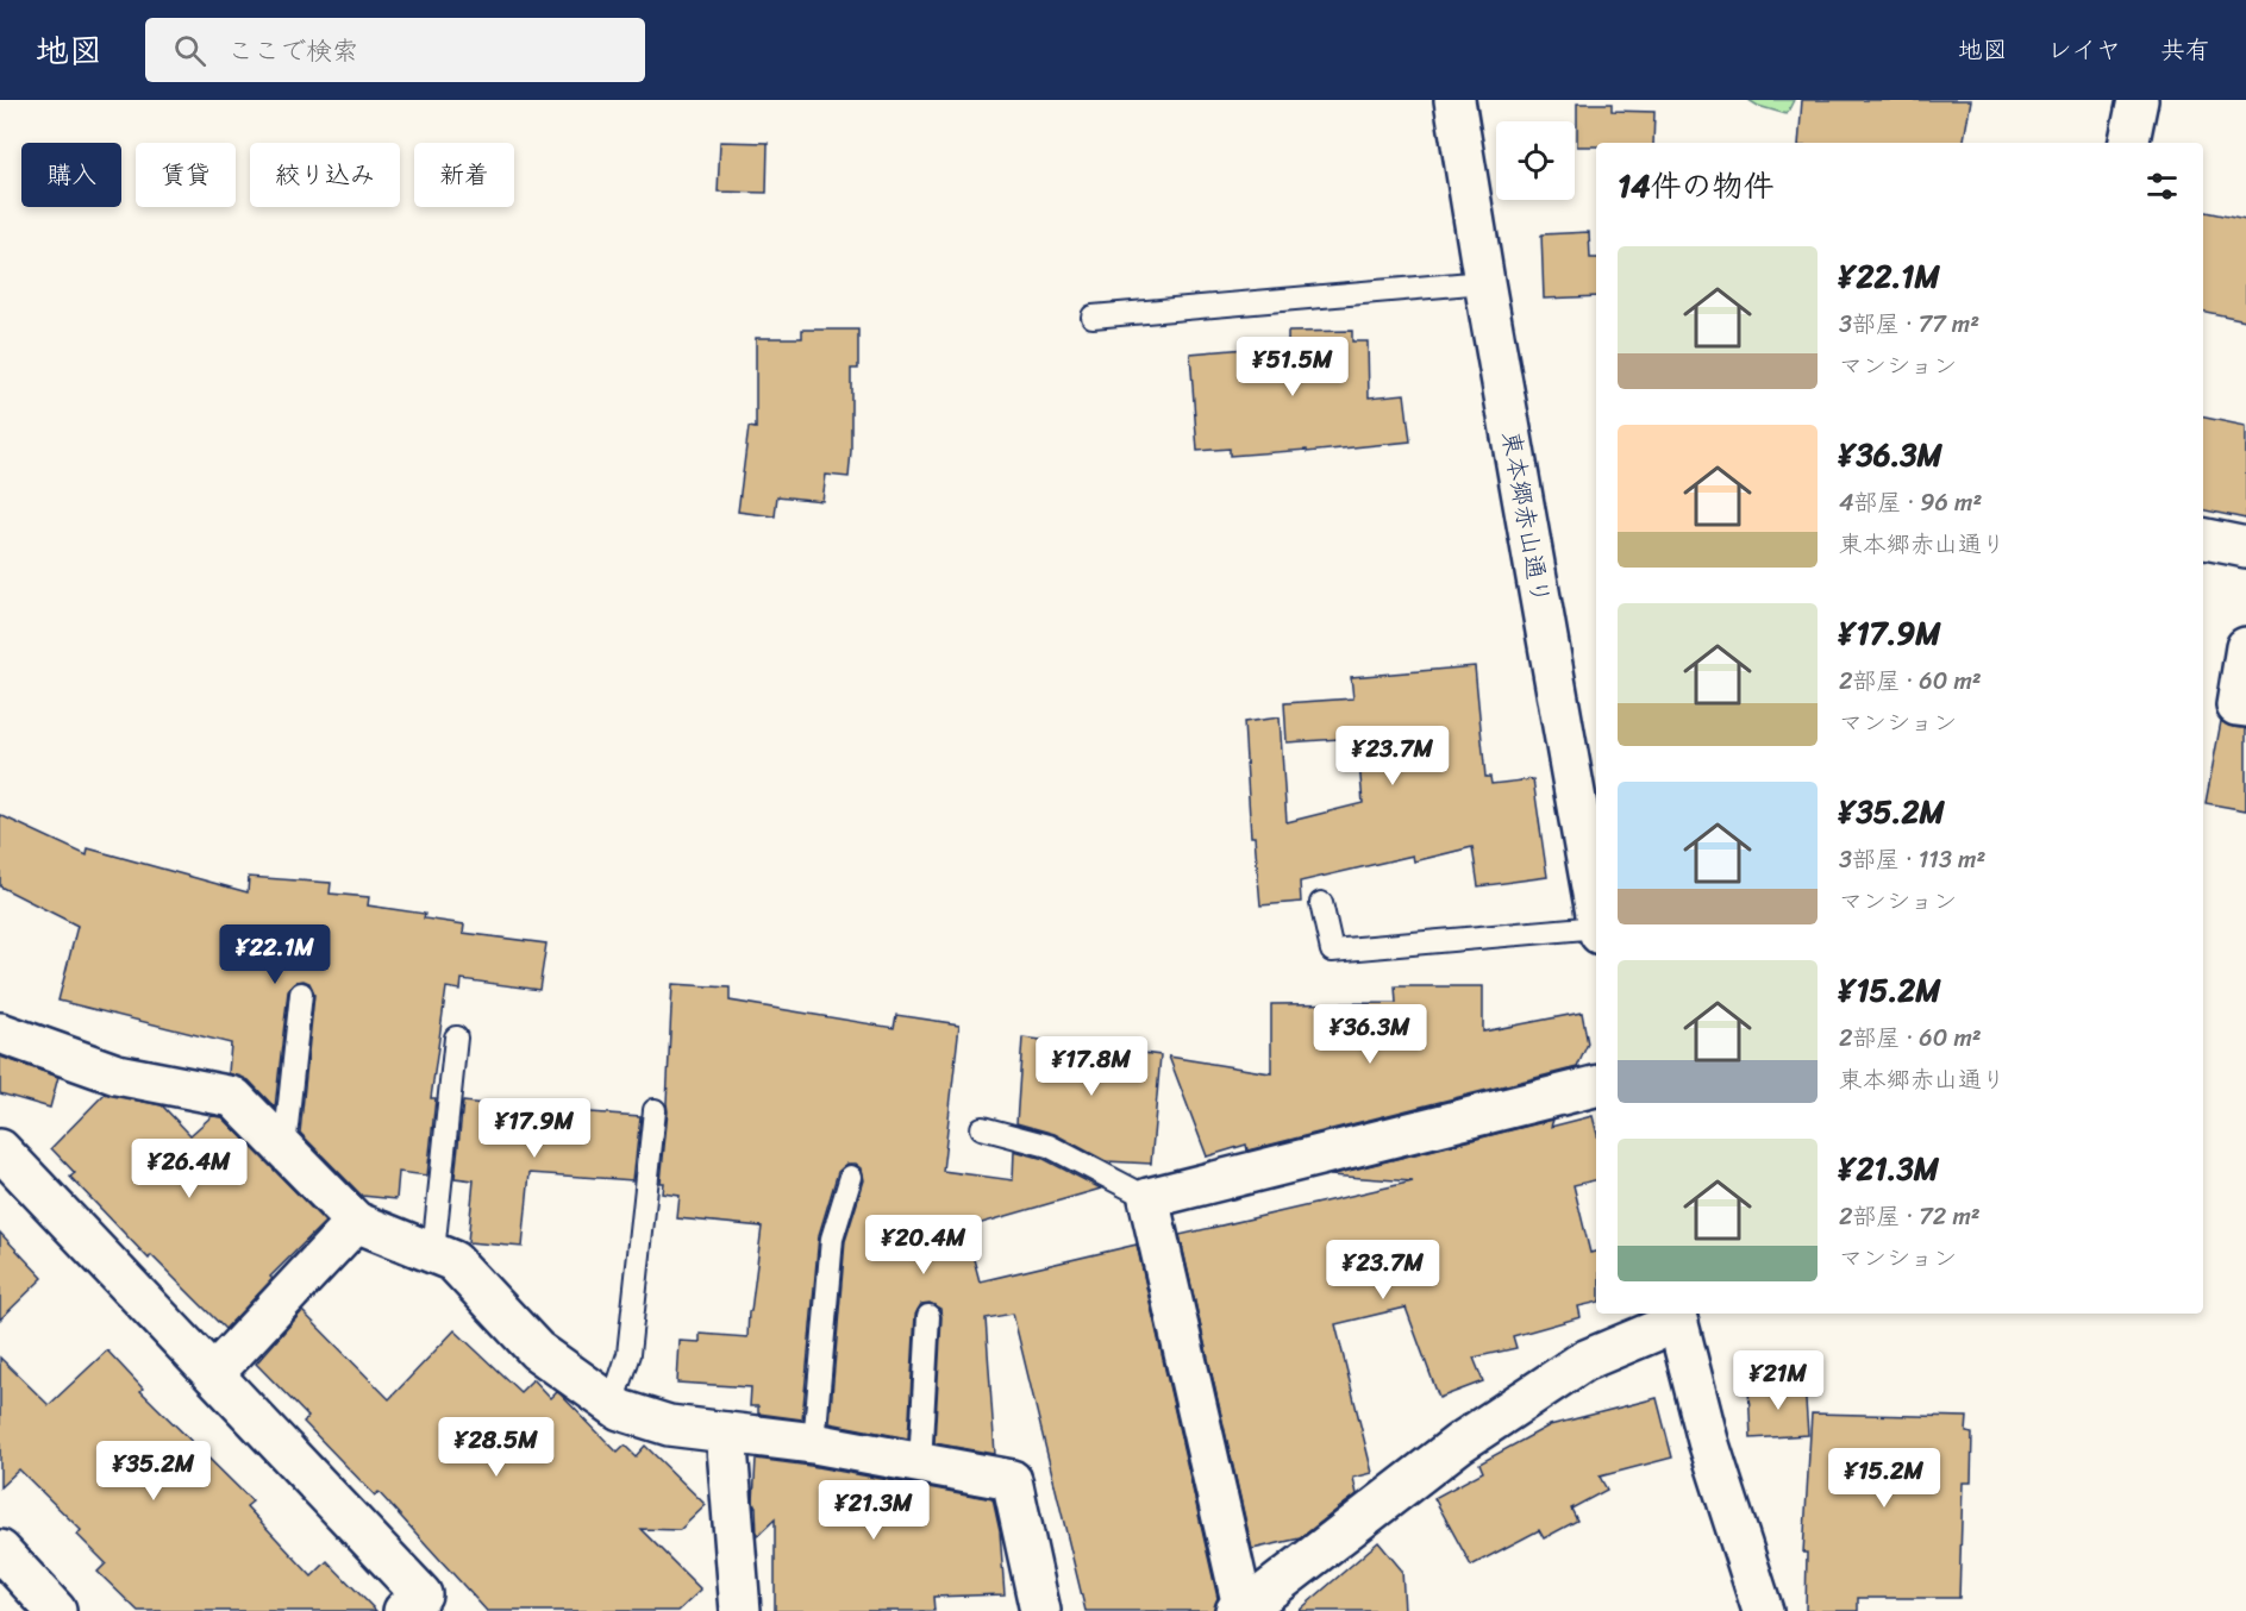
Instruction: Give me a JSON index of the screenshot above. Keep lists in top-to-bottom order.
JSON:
{
  "streets": {
    "street": ["東本郷赤山通り"]
  },
  "page": {
    "header": "地図",
    "search": "ここで検索",
    "nav": ["地図", "レイヤ", "共有"],
    "chip": [
      "購入",
      "賃貸",
      "絞り込み",
      "新着"
    ],
    "heading": "14件の物件",
    "list": [
      {
        "name": "¥22.1M",
        "note": "3部屋 · 77 m² · マンション"
      },
      {
        "name": "¥36.3M",
        "note": "4部屋 · 96 m² · 東本郷赤山通り"
      },
      {
        "name": "¥17.9M",
        "note": "2部屋 · 60 m² · マンション"
      },
      {
        "name": "¥35.2M",
        "note": "3部屋 · 113 m² · マンション"
      },
      {
        "name": "¥15.2M",
        "note": "2部屋 · 60 m² · 東本郷赤山通り"
      },
      {
        "name": "¥21.3M",
        "note": "2部屋 · 72 m² · マンション"
      }
    ],
    "price": [
      "¥51.5M",
      "¥23.7M",
      "¥22.1M",
      "¥36.3M",
      "¥17.8M",
      "¥17.9M",
      "¥26.4M",
      "¥20.4M",
      "¥23.7M",
      "¥21M",
      "¥28.5M",
      "¥35.2M",
      "¥15.2M",
      "¥21.3M"
    ]
  }
}
